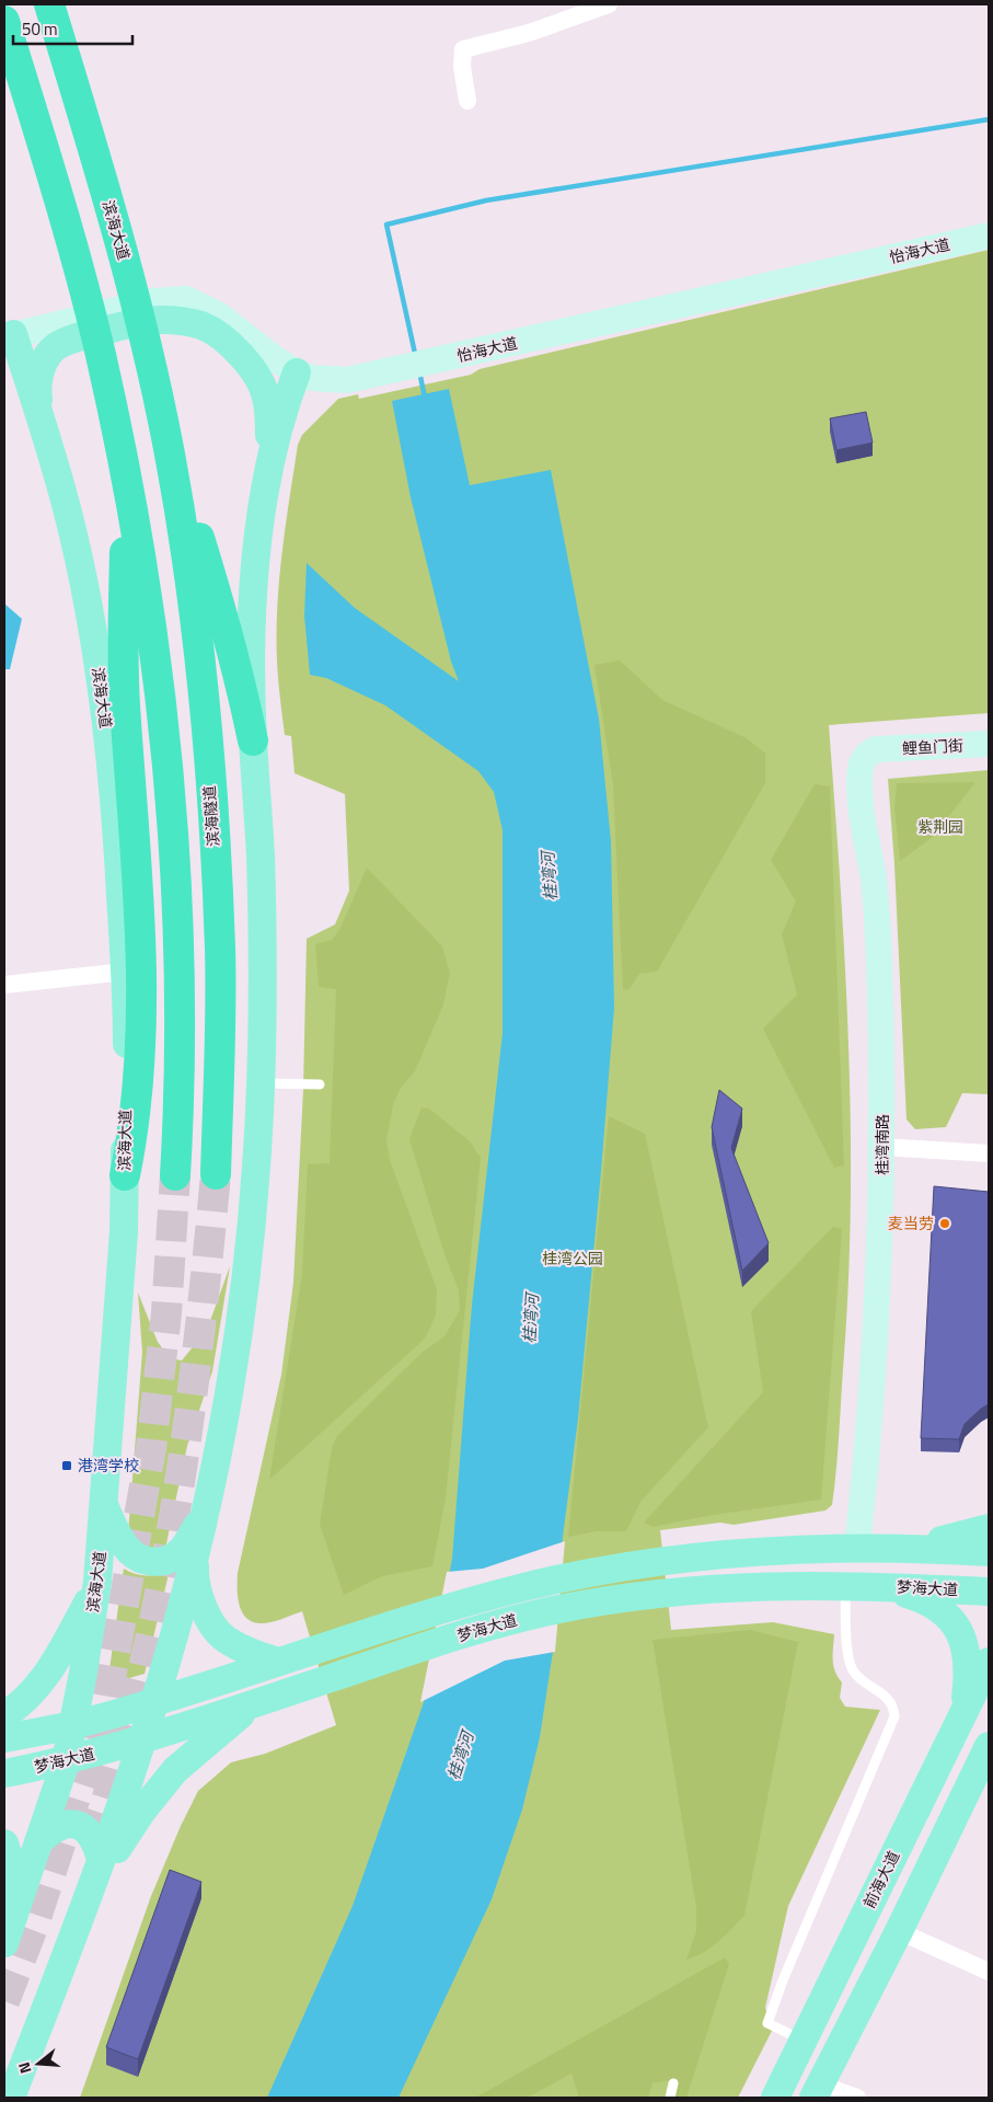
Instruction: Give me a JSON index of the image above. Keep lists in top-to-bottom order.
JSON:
{
  "streets": {
    "highway": ["滨海大道", "滨海隧道"],
    "main road": ["梦海大道", "前海大道"],
    "street": ["怡海大道", "鲤鱼门街", "桂湾南路"]
  },
  "crossings": [
    ["滨海大道", "怡海大道"],
    ["滨海大道", "滨海隧道"],
    ["滨海大道", "梦海大道"],
    ["鲤鱼门街", "桂湾南路"],
    ["桂湾南路", "梦海大道"]
  ],
  "water": ["桂湾河"],
  "parks": ["紫荆园", "桂湾公园"],
  "places": {
    "other": ["麦当劳"],
    "transit": ["港湾学校"]
  },
  "scale_bar": "50 m",
  "north": "left"
}
